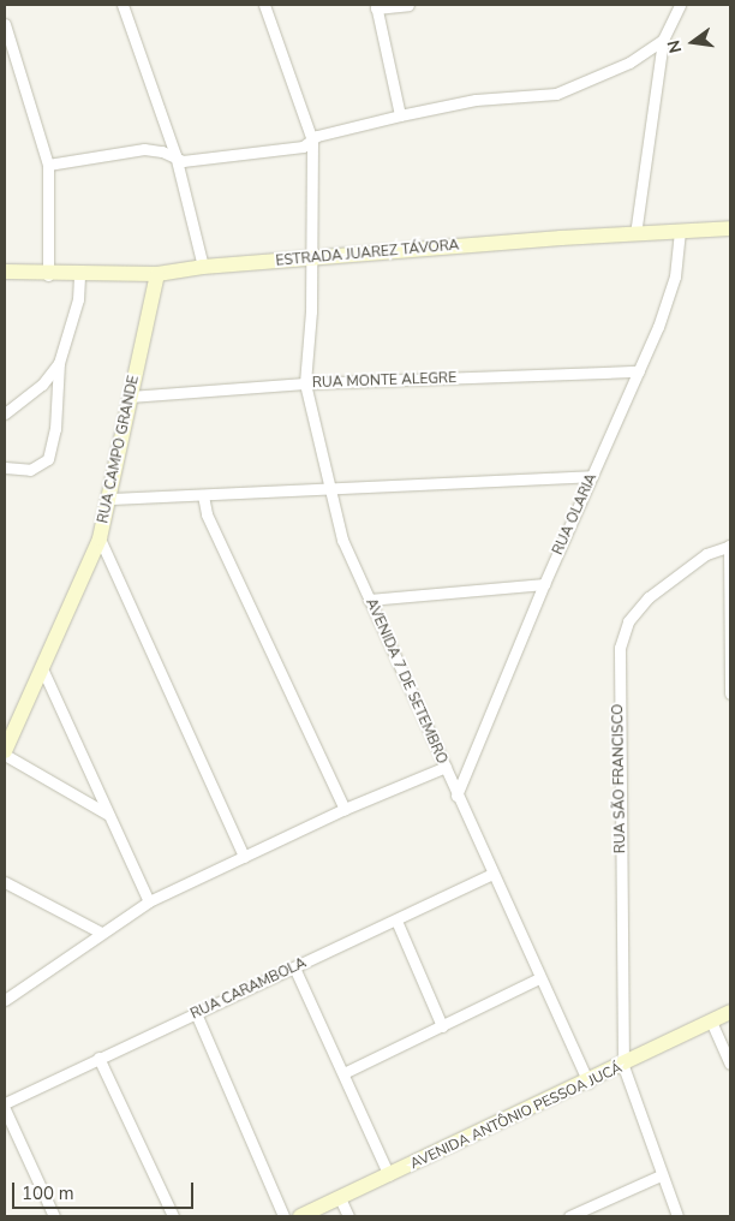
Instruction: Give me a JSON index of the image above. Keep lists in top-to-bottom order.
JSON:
{
  "streets": {
    "street": [
      "ESTRADA JUAREZ TÁVORA",
      "RUA MONTE ALEGRE",
      "RUA CAMPO GRANDE",
      "RUA OLARIA",
      "AVENIDA 7 DE SETEMBRO",
      "RUA SÃO FRANCISCO",
      "RUA CARAMBOLA",
      "AVENIDA ANTÔNIO PESSOA JUCÁ"
    ]
  },
  "crossings": [
    ["ESTRADA JUAREZ TÁVORA", "RUA CAMPO GRANDE"],
    ["ESTRADA JUAREZ TÁVORA", "RUA OLARIA"],
    ["ESTRADA JUAREZ TÁVORA", "AVENIDA 7 DE SETEMBRO"],
    ["RUA MONTE ALEGRE", "RUA CAMPO GRANDE"],
    ["RUA MONTE ALEGRE", "RUA OLARIA"],
    ["RUA MONTE ALEGRE", "AVENIDA 7 DE SETEMBRO"],
    ["RUA OLARIA", "AVENIDA 7 DE SETEMBRO"],
    ["AVENIDA 7 DE SETEMBRO", "RUA CARAMBOLA"],
    ["AVENIDA 7 DE SETEMBRO", "AVENIDA ANTÔNIO PESSOA JUCÁ"],
    ["RUA SÃO FRANCISCO", "AVENIDA ANTÔNIO PESSOA JUCÁ"]
  ],
  "scale_bar": "100 m",
  "north": "left"
}
